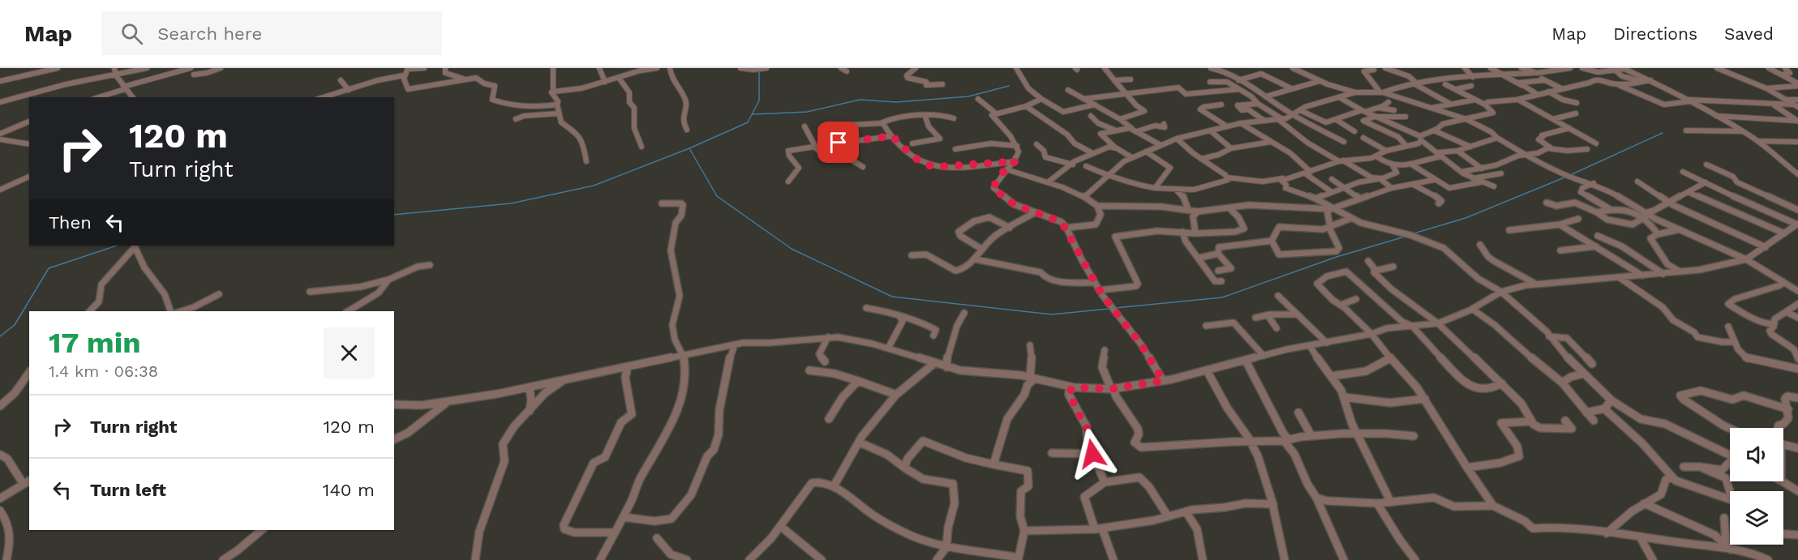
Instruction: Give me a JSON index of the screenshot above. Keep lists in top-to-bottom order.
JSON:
{
  "page": {
    "header": "Map",
    "search": "Search here",
    "nav": ["Map", "Directions", "Saved"],
    "turn": ["120 m", "Turn right"],
    "then": "Then",
    "heading": ["17 min", "1.4 km · 06:38"],
    "list": [
      {
        "name": "Turn right",
        "value": "120 m"
      },
      {
        "name": "Turn left",
        "value": "140 m"
      }
    ]
  }
}
